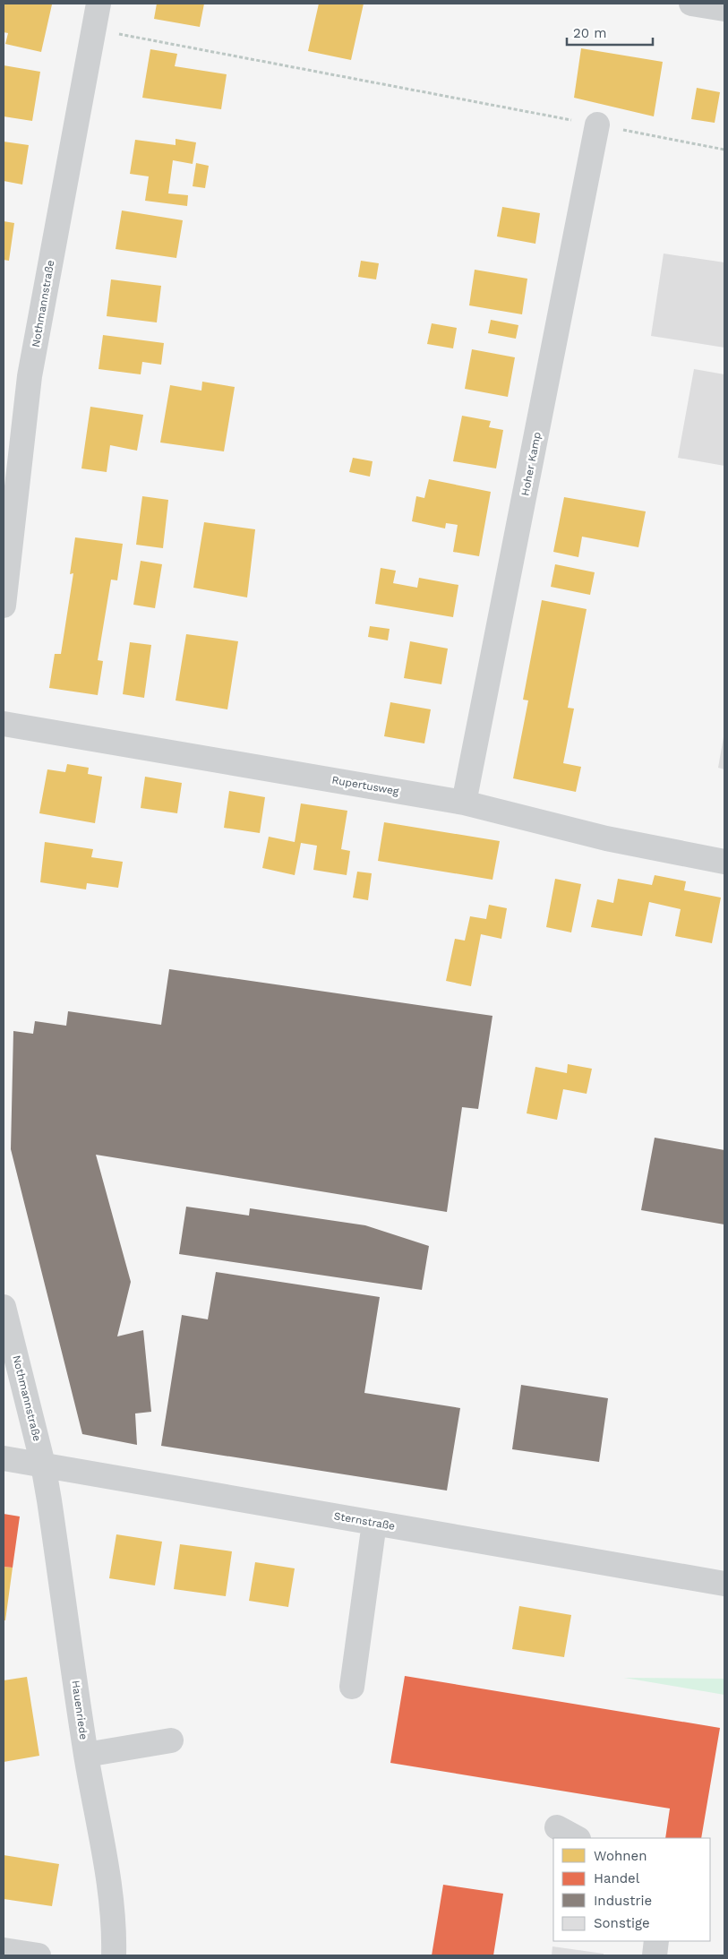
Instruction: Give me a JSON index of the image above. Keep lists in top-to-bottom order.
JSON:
{
  "streets": {
    "street": [
      "Nothmannstraße",
      "Hoher Kamp",
      "Rupertusweg",
      "Sternstraße",
      "Hauenriede"
    ]
  },
  "crossings": [
    ["Nothmannstraße", "Sternstraße"],
    ["Nothmannstraße", "Hauenriede"],
    ["Hoher Kamp", "Rupertusweg"],
    ["Sternstraße", "Hauenriede"]
  ],
  "legend": [
    "Wohnen",
    "Handel",
    "Industrie",
    "Sonstige"
  ],
  "scale_bar": "20 m"
}
